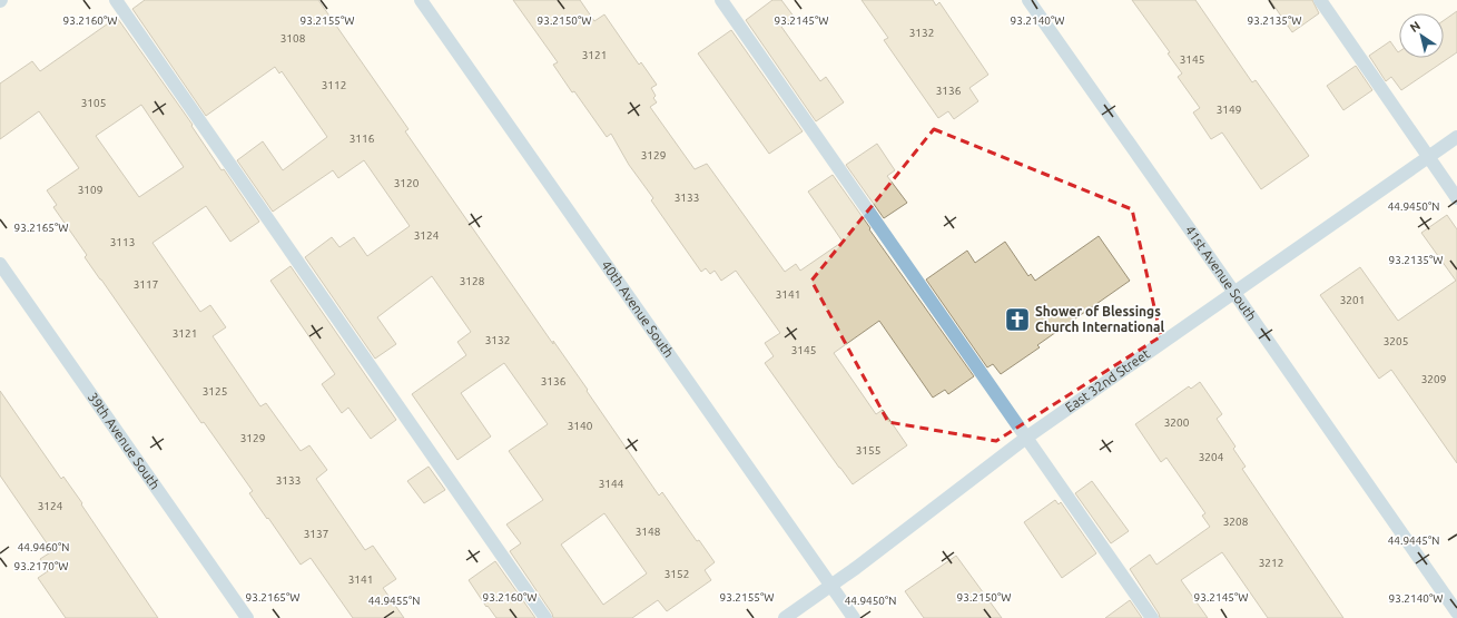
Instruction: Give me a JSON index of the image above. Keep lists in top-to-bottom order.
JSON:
{
  "streets": {
    "street": [
      "41st Avenue South",
      "40th Avenue South",
      "East 32nd Street",
      "39th Avenue South"
    ]
  },
  "crossings": [
    ["41st Avenue South", "East 32nd Street"],
    ["40th Avenue South", "East 32nd Street"]
  ],
  "places": {
    "church": ["Shower of Blessings Church International"]
  },
  "house_numbers": [
    "3132",
    "3108",
    "3121",
    "3145",
    "3112",
    "3136",
    "3105",
    "3149",
    "3116",
    "3129",
    "3120",
    "3109",
    "3133",
    "3124",
    "3113",
    "3128",
    "3117",
    "3141",
    "3201",
    "3121",
    "3132",
    "3205",
    "3145",
    "3209",
    "3136",
    "3125",
    "3200",
    "3140",
    "3129",
    "3155",
    "3204",
    "3133",
    "3144",
    "3124",
    "3208",
    "3148",
    "3137",
    "3212",
    "3152",
    "3141"
  ],
  "north": "top left",
  "coordinates": [
    "93.2160°W",
    "93.2155°W",
    "93.2150°W",
    "93.2145°W",
    "93.2140°W",
    "93.2135°W",
    "44.9450°N",
    "93.2165°W",
    "44.9445°N",
    "44.9460°N",
    "93.2170°W",
    "44.9455°N"
  ]
}
